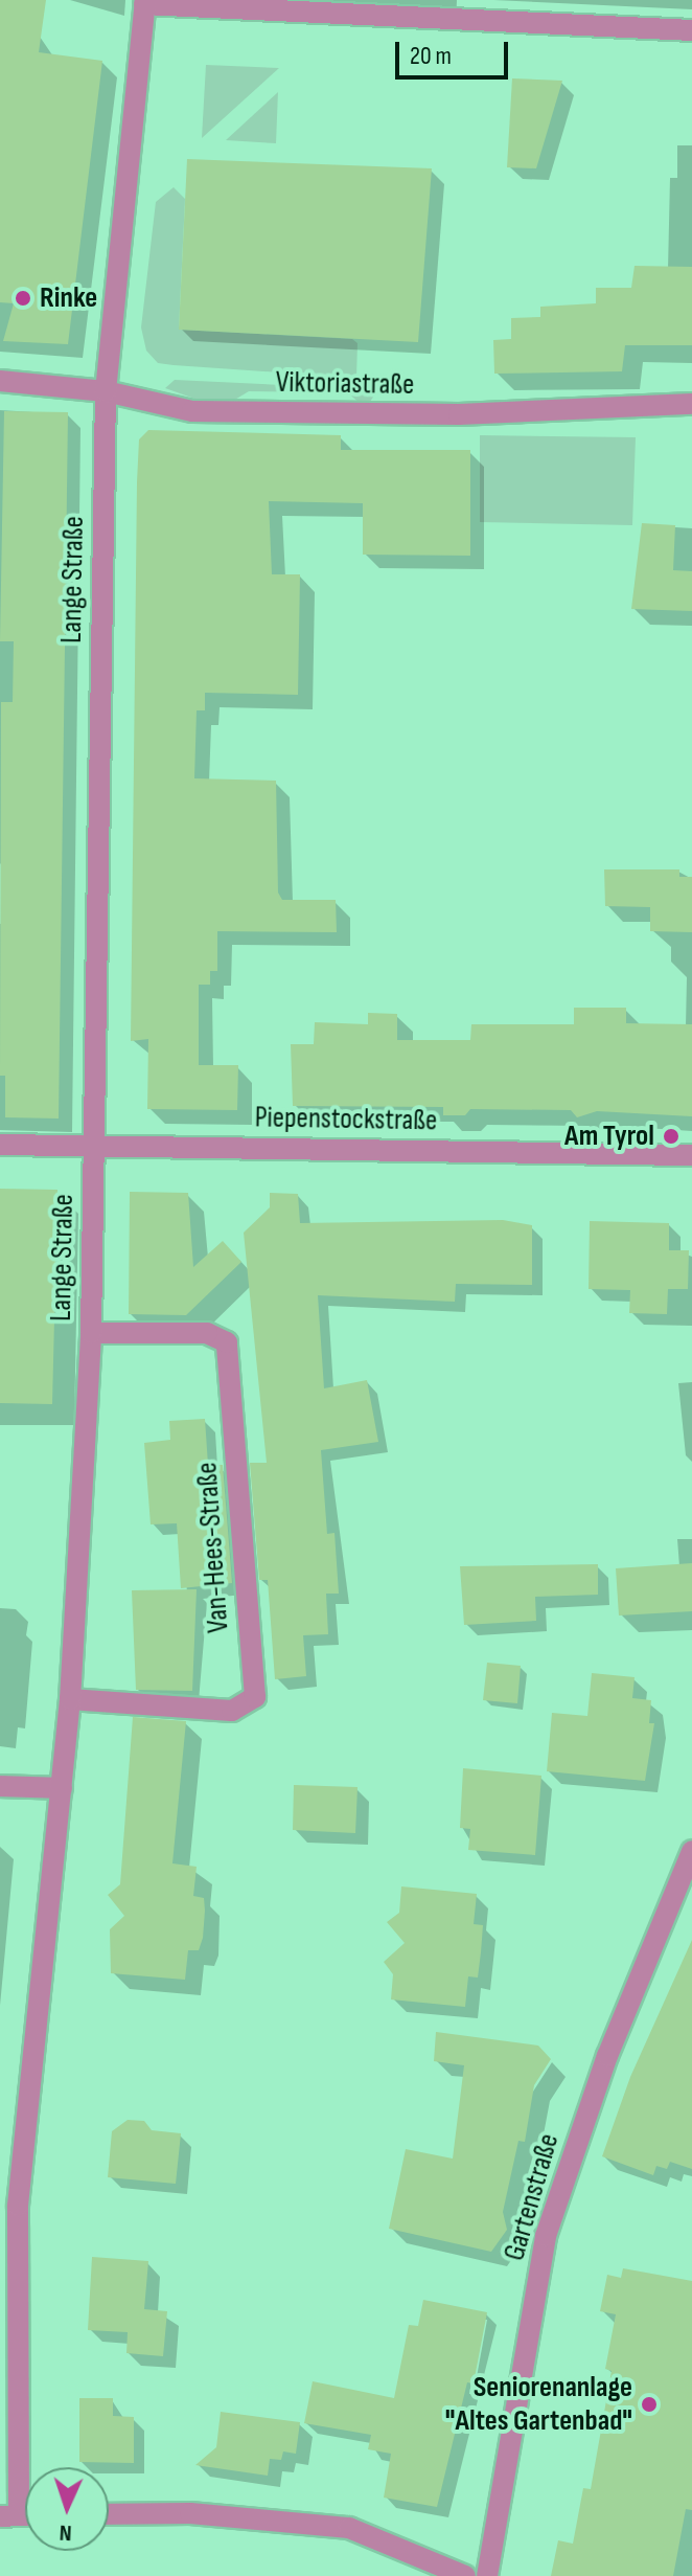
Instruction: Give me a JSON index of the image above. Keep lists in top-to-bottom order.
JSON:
{
  "streets": {
    "street": [
      "Viktoriastraße",
      "Lange Straße",
      "Piepenstockstraße",
      "Van-Hees-Straße",
      "Gartenstraße"
    ]
  },
  "crossings": [
    ["Viktoriastraße", "Lange Straße"],
    ["Lange Straße", "Piepenstockstraße"],
    ["Lange Straße", "Van-Hees-Straße"]
  ],
  "places": ["Rinke", "Am Tyrol", "Seniorenanlage \"Altes Gartenbad\""],
  "scale_bar": "20 m",
  "north": "bottom"
}
